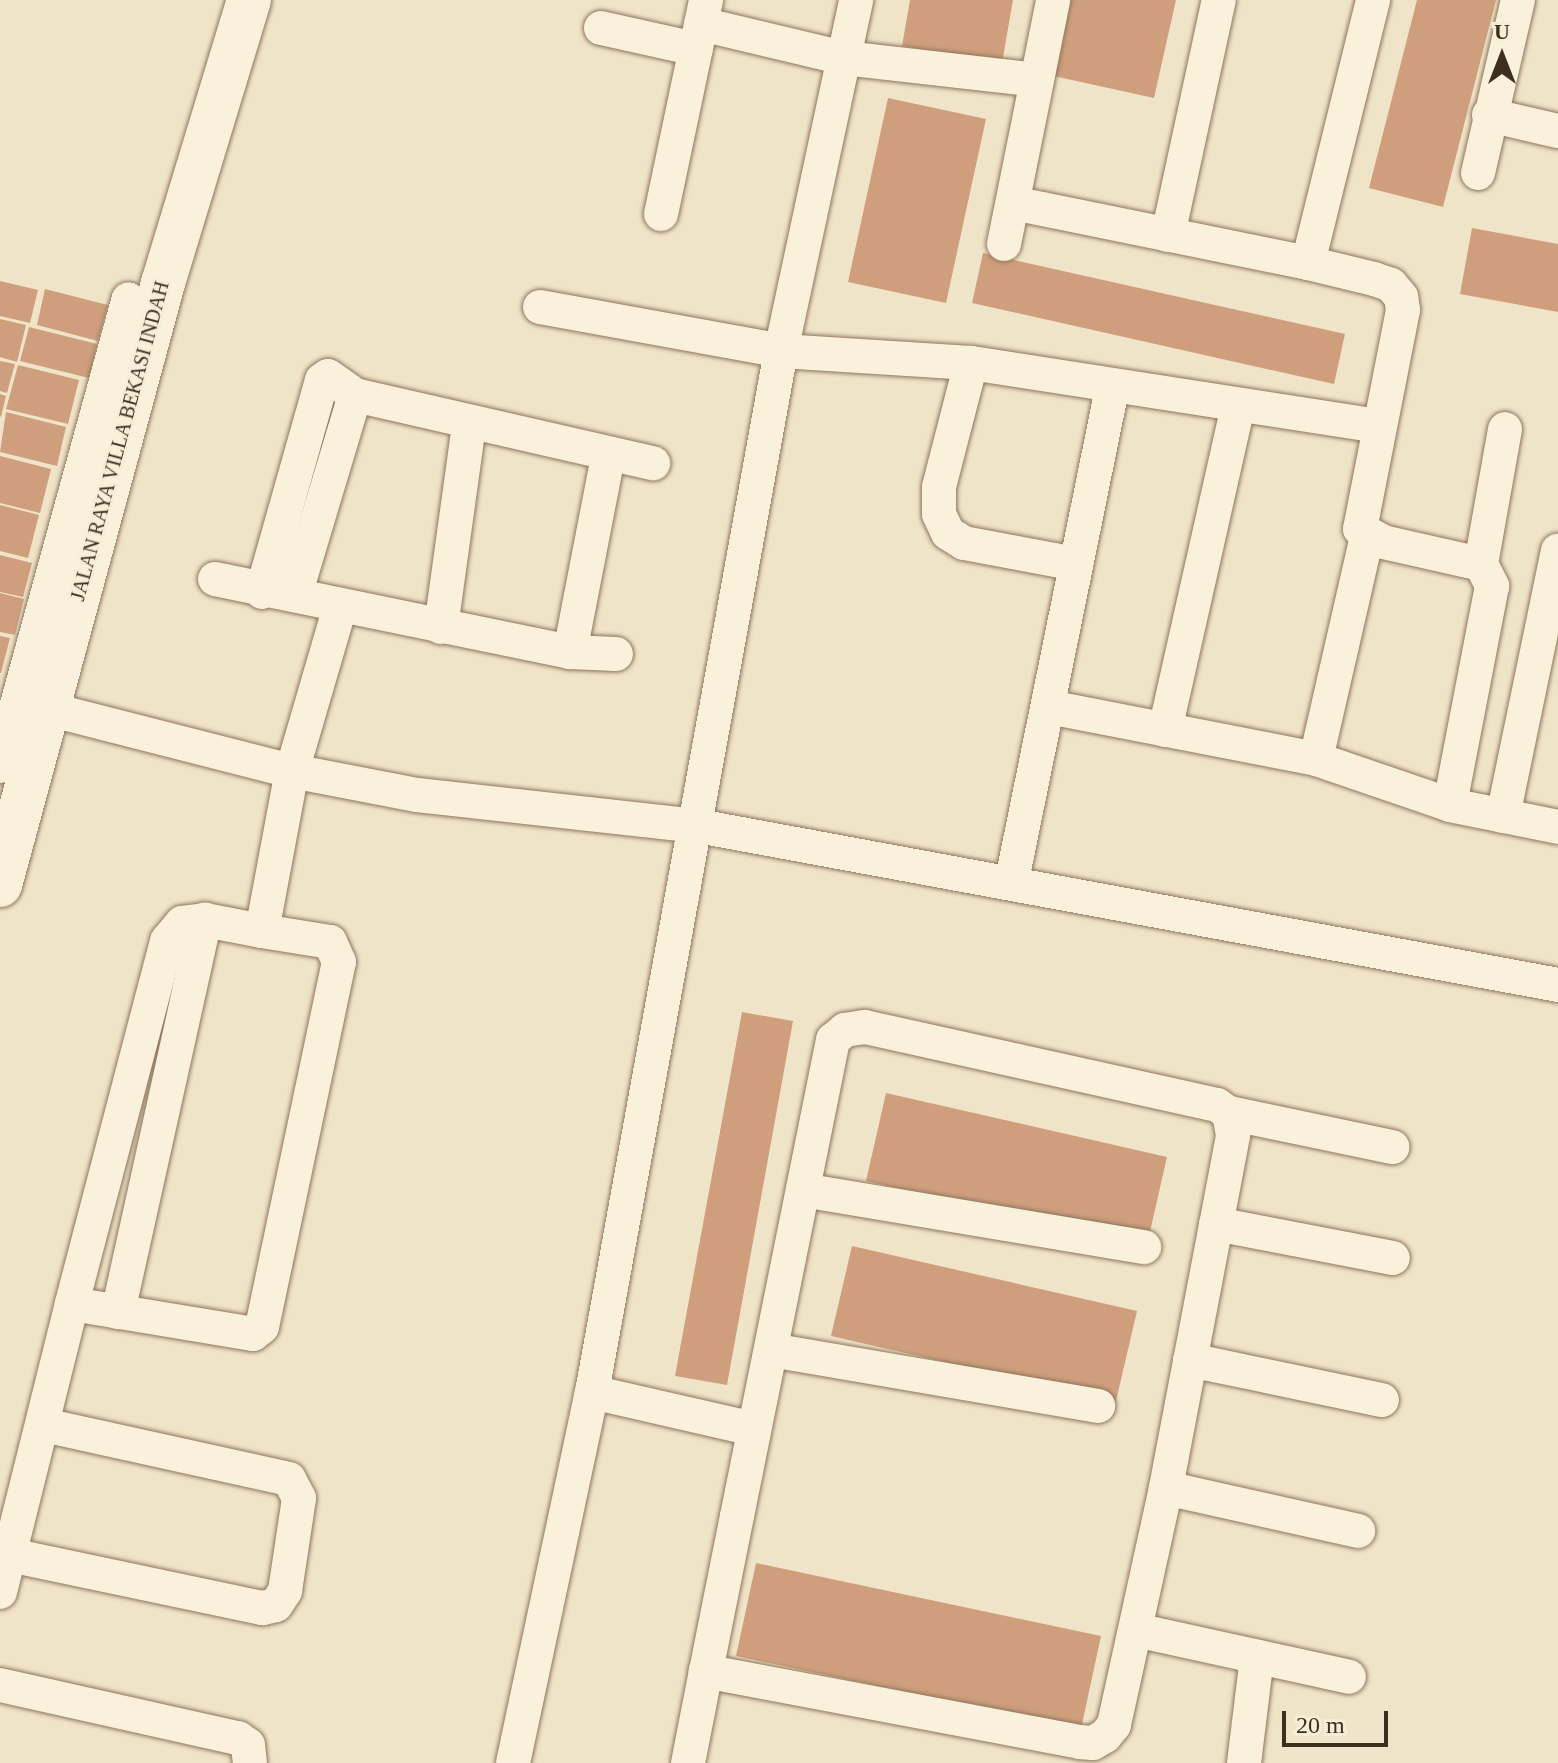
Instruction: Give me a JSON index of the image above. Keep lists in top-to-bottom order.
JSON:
{
  "streets": {
    "main road": ["JALAN RAYA VILLA BEKASI INDAH"]
  },
  "scale_bar": "20 m",
  "north": "top"
}
